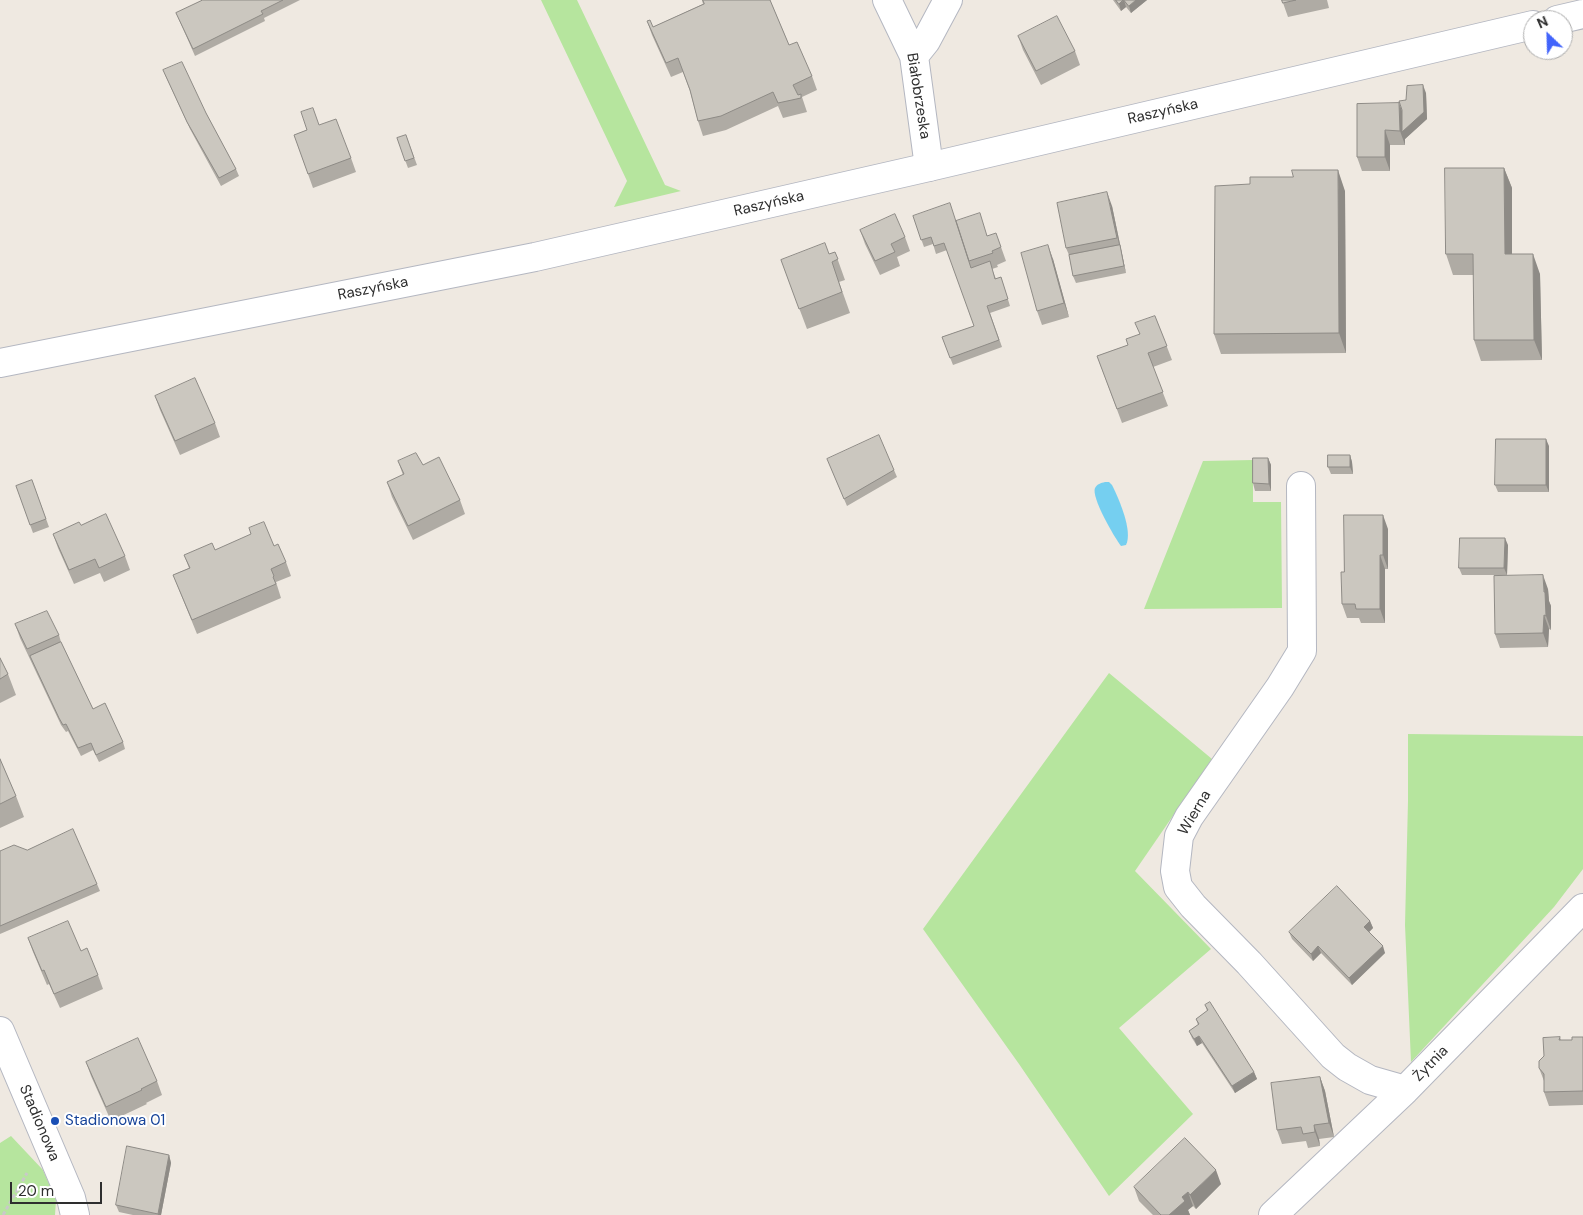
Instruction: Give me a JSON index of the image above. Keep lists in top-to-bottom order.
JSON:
{
  "streets": {
    "street": [
      "Białobrzeska",
      "Raszyńska",
      "Wierna",
      "Żytnia",
      "Stadionowa"
    ]
  },
  "crossings": [
    ["Białobrzeska", "Raszyńska"],
    ["Wierna", "Żytnia"]
  ],
  "places": ["Stadionowa 01"],
  "scale_bar": "20 m",
  "north": "top left"
}
